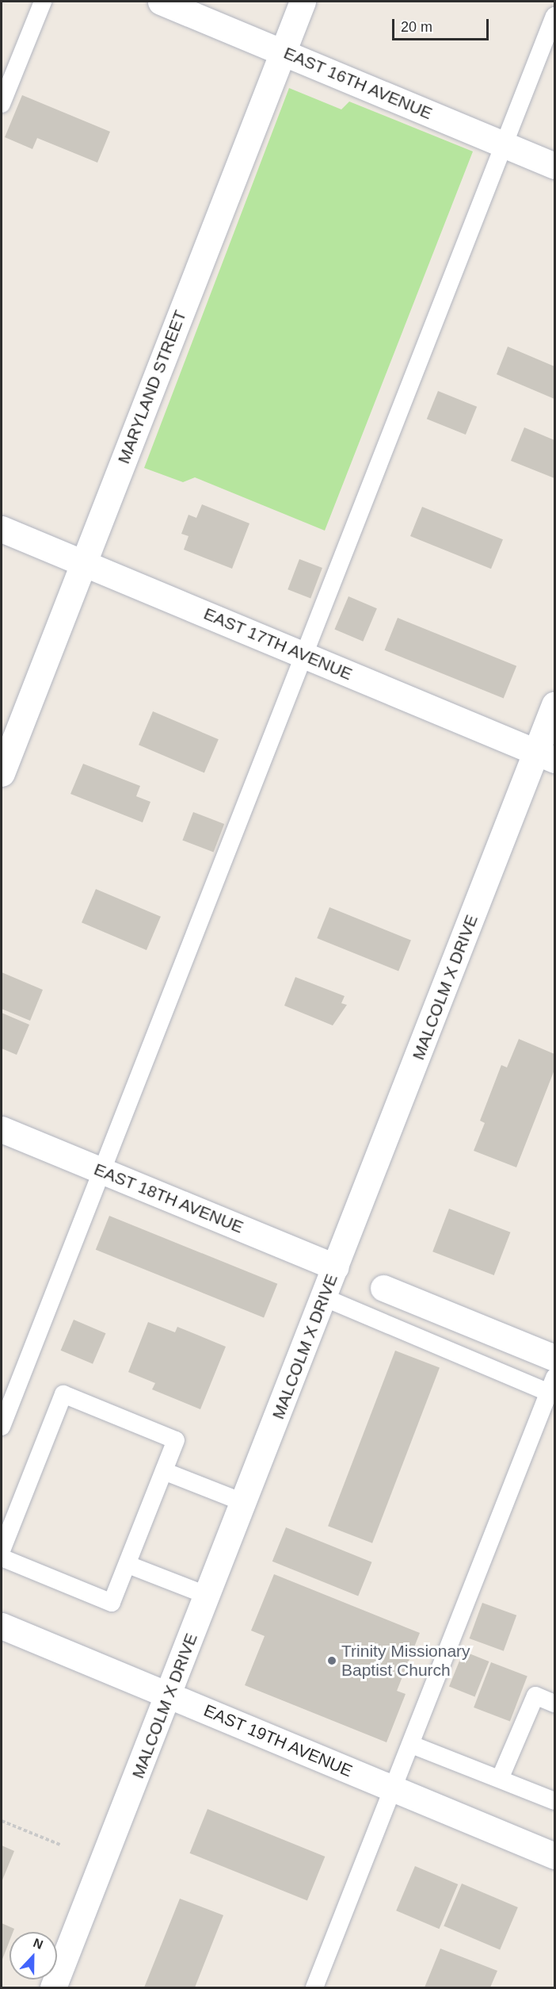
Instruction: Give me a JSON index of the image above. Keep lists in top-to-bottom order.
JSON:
{
  "streets": {
    "street": [
      "EAST 16TH AVENUE",
      "MARYLAND STREET",
      "EAST 17TH AVENUE",
      "MALCOLM X DRIVE",
      "EAST 18TH AVENUE",
      "EAST 19TH AVENUE"
    ]
  },
  "crossings": [
    ["EAST 16TH AVENUE", "MARYLAND STREET"],
    ["MARYLAND STREET", "EAST 17TH AVENUE"],
    ["EAST 17TH AVENUE", "MALCOLM X DRIVE"],
    ["MALCOLM X DRIVE", "EAST 18TH AVENUE"],
    ["MALCOLM X DRIVE", "EAST 19TH AVENUE"]
  ],
  "places": ["Trinity Missionary Baptist Church"],
  "scale_bar": "20 m",
  "north": "top"
}
